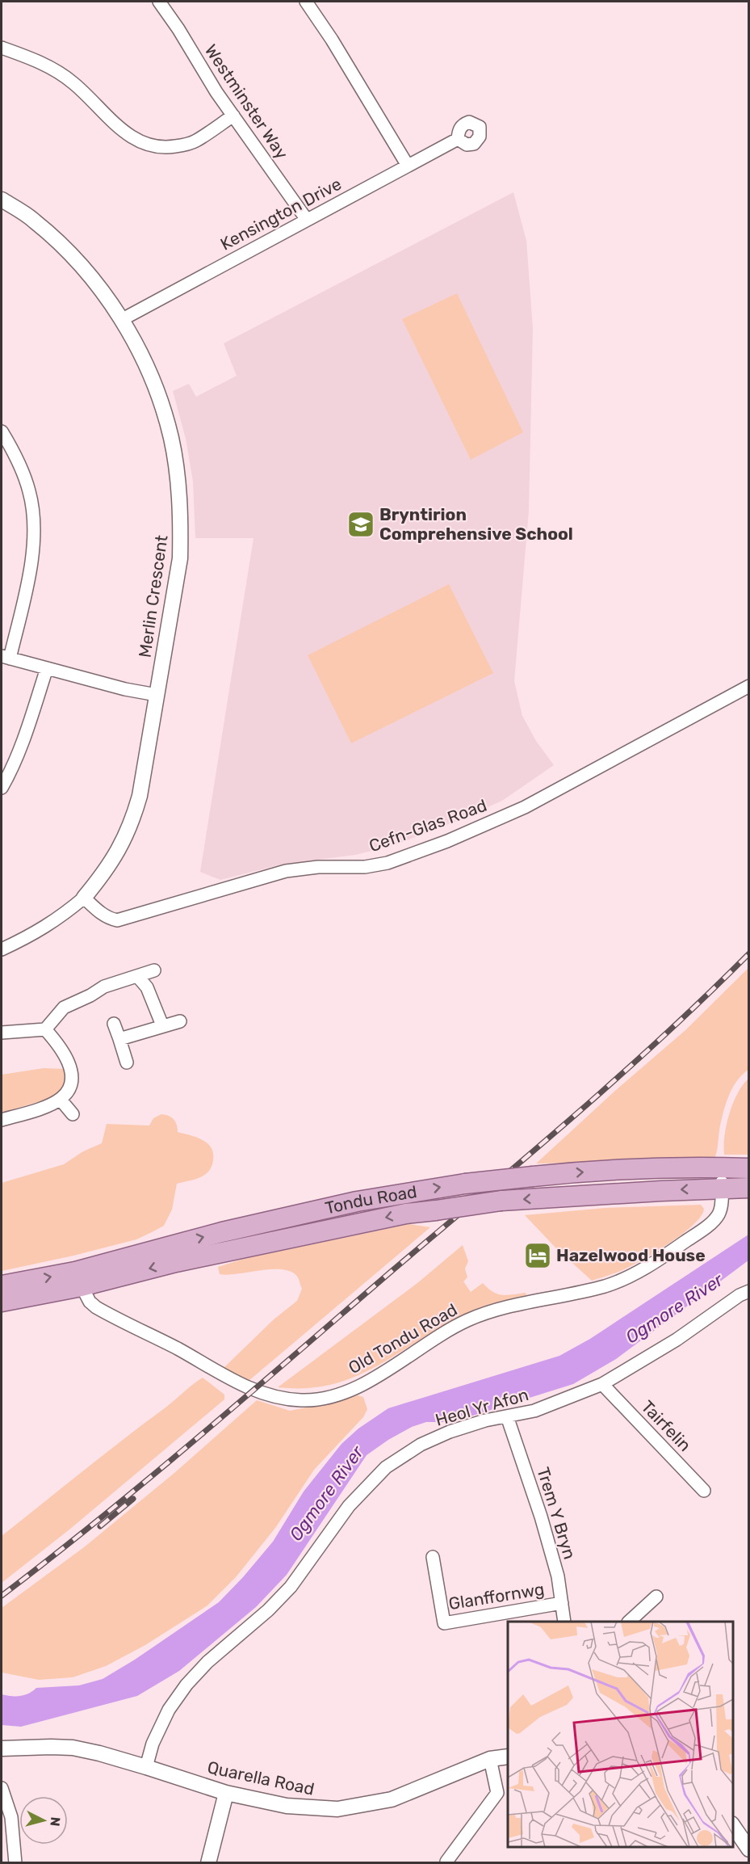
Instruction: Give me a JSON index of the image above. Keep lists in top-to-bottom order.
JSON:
{
  "streets": {
    "main road": ["Tondu Road"],
    "street": [
      "Westminster Way",
      "Kensington Drive",
      "Merlin Crescent",
      "Cefn-Glas Road",
      "Old Tondu Road",
      "Heol Yr Afon",
      "Tairfelin",
      "Trem Y Bryn",
      "Glanffornwg",
      "Quarella Road"
    ]
  },
  "crossings": [
    ["Westminster Way", "Kensington Drive"],
    ["Kensington Drive", "Merlin Crescent"],
    ["Merlin Crescent", "Cefn-Glas Road"],
    ["Tondu Road", "Old Tondu Road"],
    ["Heol Yr Afon", "Tairfelin"],
    ["Heol Yr Afon", "Trem Y Bryn"],
    ["Heol Yr Afon", "Quarella Road"],
    ["Trem Y Bryn", "Glanffornwg"]
  ],
  "water": ["Ogmore River"],
  "places": {
    "school or university": ["Bryntirion Comprehensive School"],
    "hotel": ["Hazelwood House"]
  },
  "north": "right"
}
